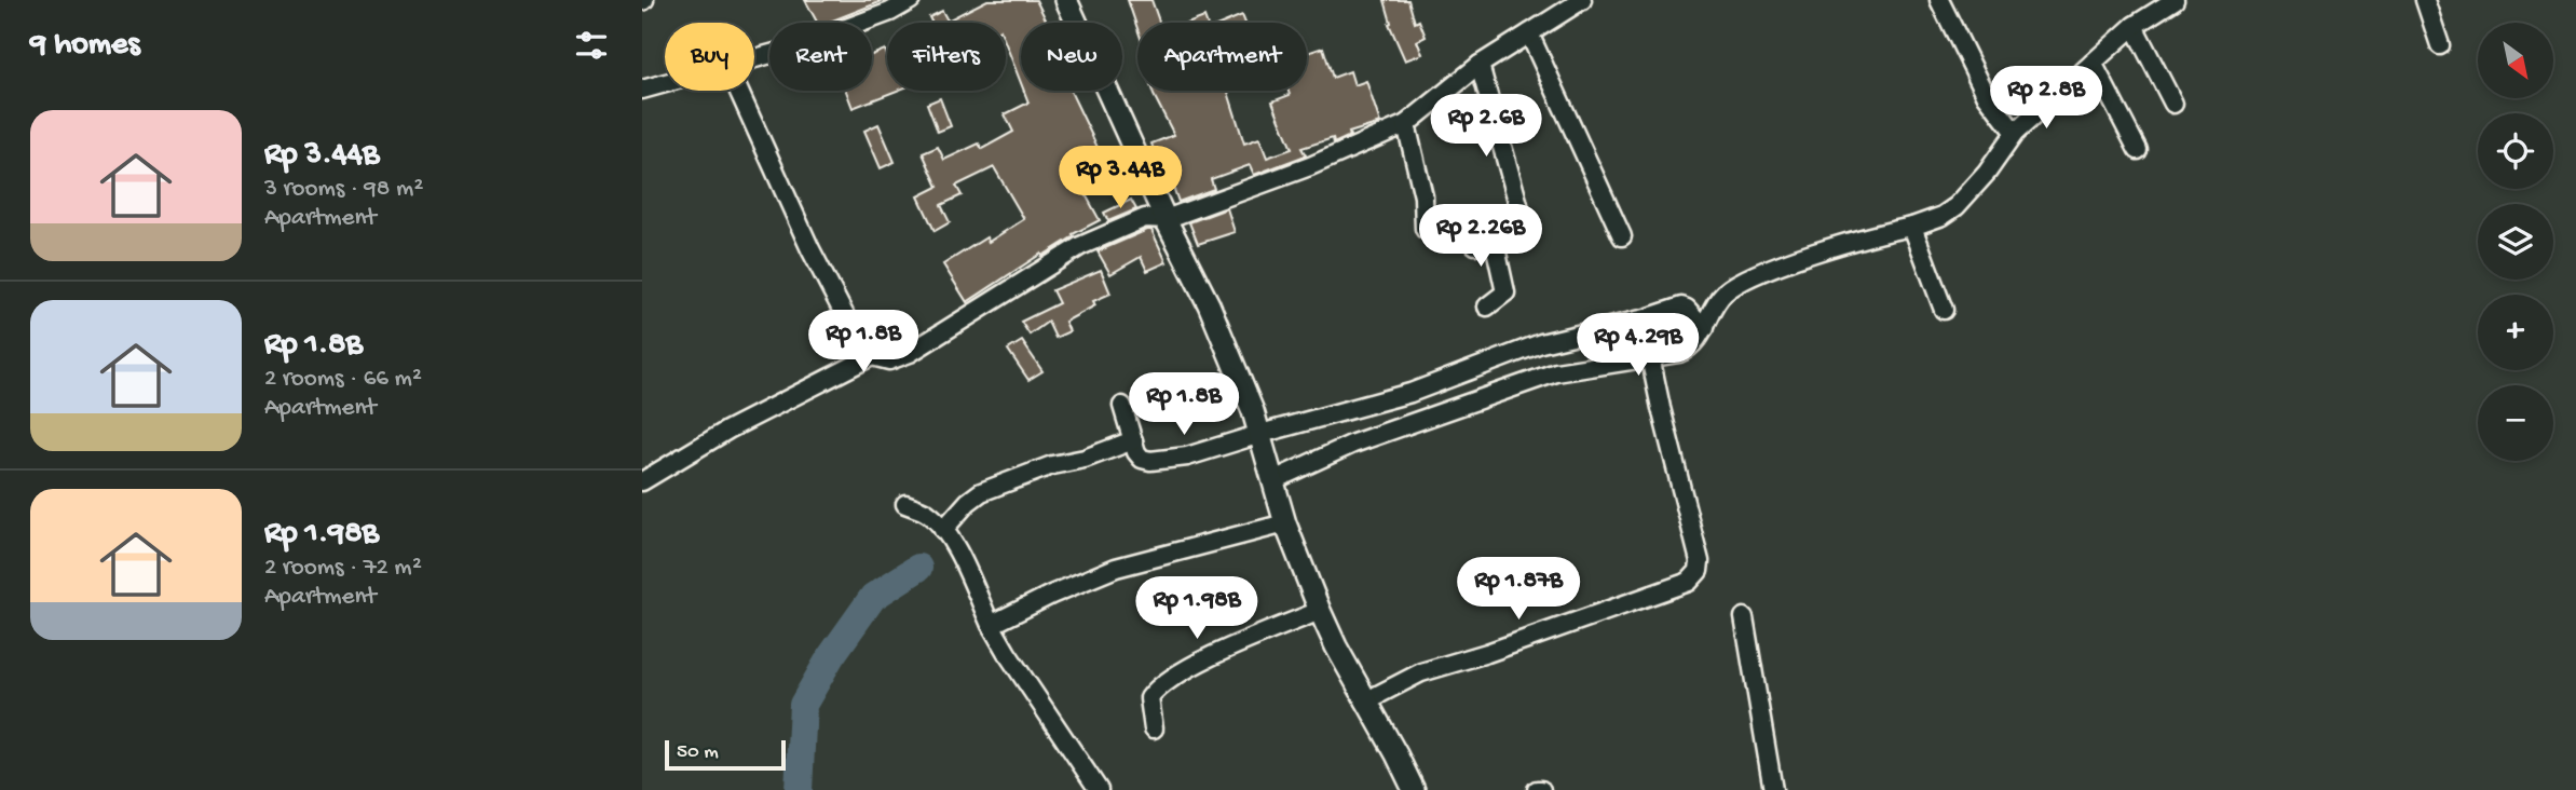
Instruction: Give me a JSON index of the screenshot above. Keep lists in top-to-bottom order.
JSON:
{
  "scale_bar": "50 m",
  "north": "bottom right",
  "page": {
    "heading": "9 homes",
    "map_buttons": ["+", "−"],
    "chip": [
      "Buy",
      "Rent",
      "Filters",
      "New",
      "Apartment"
    ],
    "price": [
      "Rp 2.8B",
      "Rp 2.6B",
      "Rp 3.44B",
      "Rp 2.26B",
      "Rp 1.8B",
      "Rp 4.29B",
      "Rp 1.8B",
      "Rp 1.87B",
      "Rp 1.98B"
    ],
    "list": [
      {
        "name": "Rp 3.44B",
        "note": "3 rooms · 98 m² · Apartment"
      },
      {
        "name": "Rp 1.8B",
        "note": "2 rooms · 66 m² · Apartment"
      },
      {
        "name": "Rp 1.98B",
        "note": "2 rooms · 72 m² · Apartment"
      }
    ],
    "scale": "50 m"
  }
}
